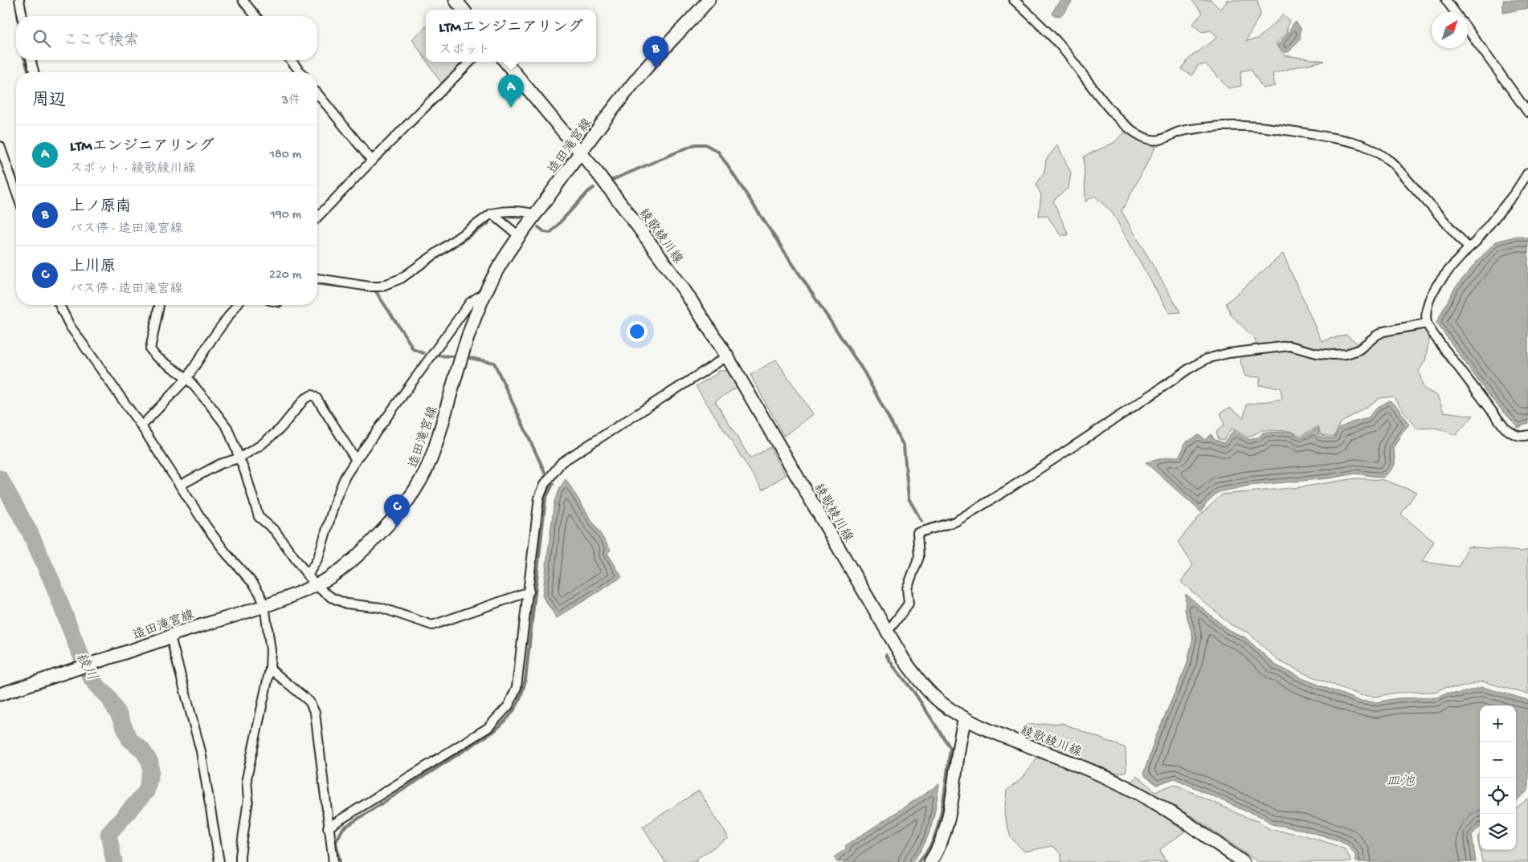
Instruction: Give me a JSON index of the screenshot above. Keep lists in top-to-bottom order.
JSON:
{
  "streets": {
    "main road": ["造田滝宮線", "綾歌綾川線"]
  },
  "crossings": [
    ["造田滝宮線", "綾歌綾川線"]
  ],
  "water": ["綾川", "皿池"],
  "north": "top right",
  "page": {
    "popup": ["LTMエンジニアリング", "スポット"],
    "search": "ここで検索",
    "pins": ["B", "A", "C"],
    "heading": ["周辺", "3件"],
    "list": [
      {
        "mark": "A",
        "name": "LTMエンジニアリング",
        "note": "スポット · 綾歌綾川線",
        "value": "180 m"
      },
      {
        "mark": "B",
        "name": "上ノ原南",
        "note": "バス停 · 造田滝宮線",
        "value": "190 m"
      },
      {
        "mark": "C",
        "name": "上川原",
        "note": "バス停 · 造田滝宮線",
        "value": "220 m"
      }
    ],
    "map_buttons": ["+", "−"]
  }
}
